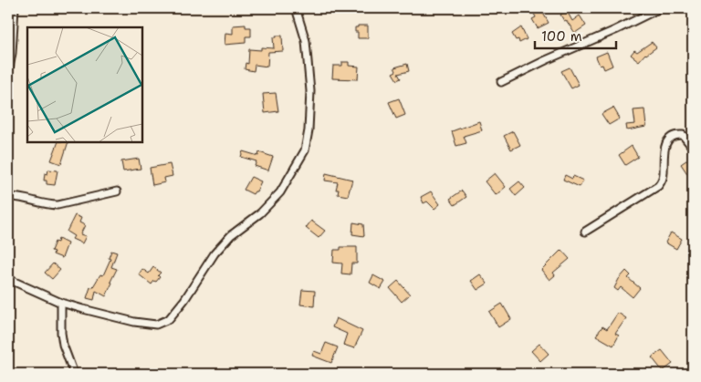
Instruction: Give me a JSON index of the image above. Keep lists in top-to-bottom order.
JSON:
{
  "scale_bar": "100 m"
}
